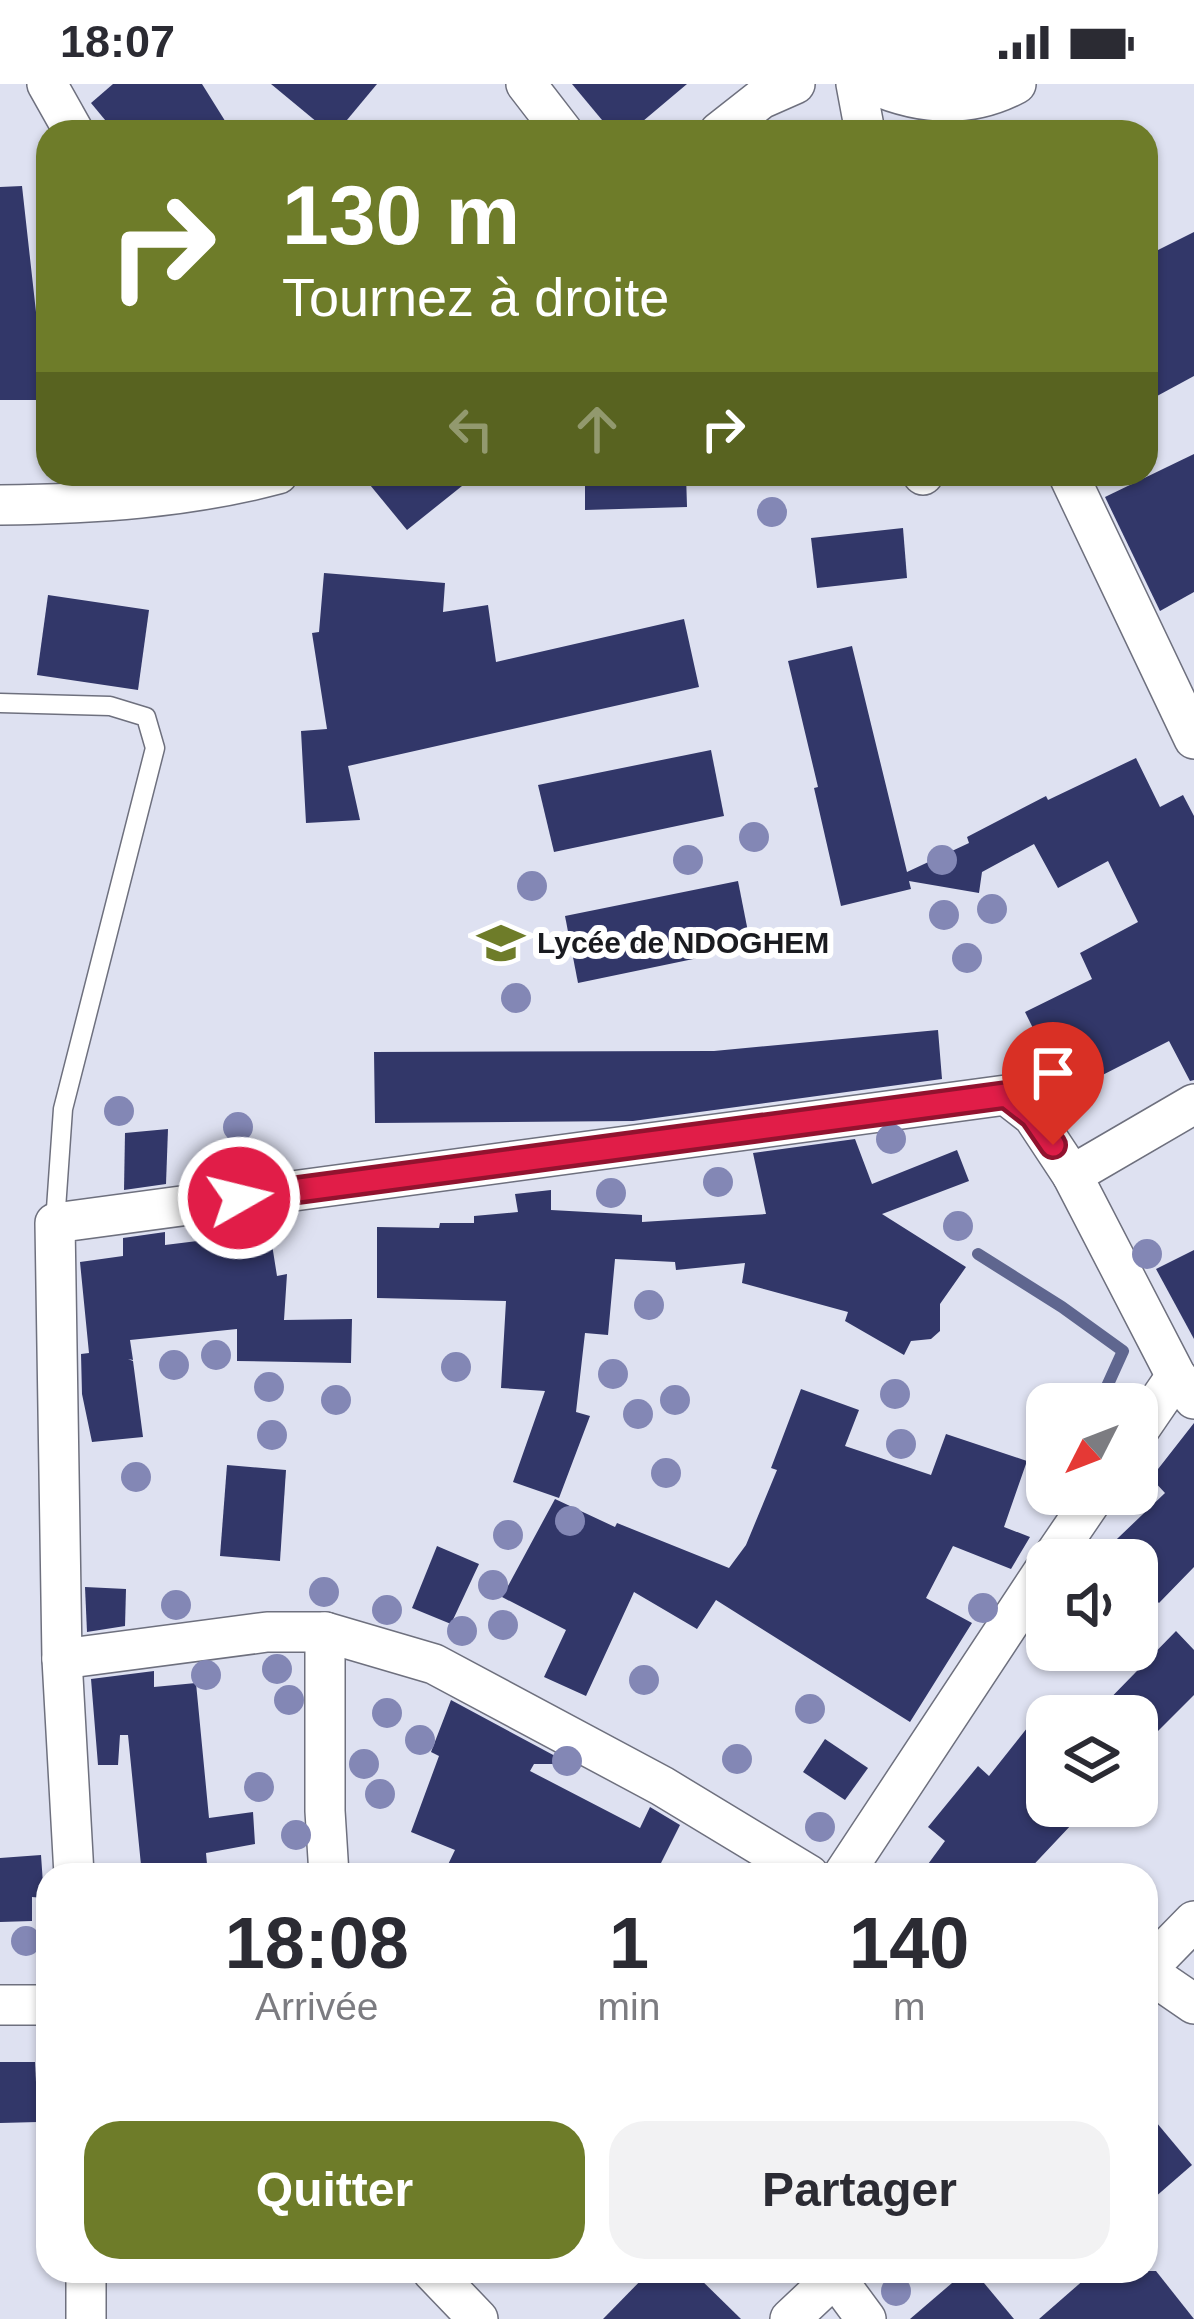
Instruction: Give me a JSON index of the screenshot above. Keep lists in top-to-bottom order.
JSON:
{
  "places": {
    "school or university": ["Lycée de NDOGHEM"]
  },
  "north": "bottom left",
  "page": {
    "status": "18:07",
    "turn": ["130 m", "Tournez à droite"],
    "eta": [
      "18:08",
      "Arrivée",
      "1",
      "min",
      "140",
      "m"
    ],
    "buttons": ["Quitter", "Partager"]
  }
}
